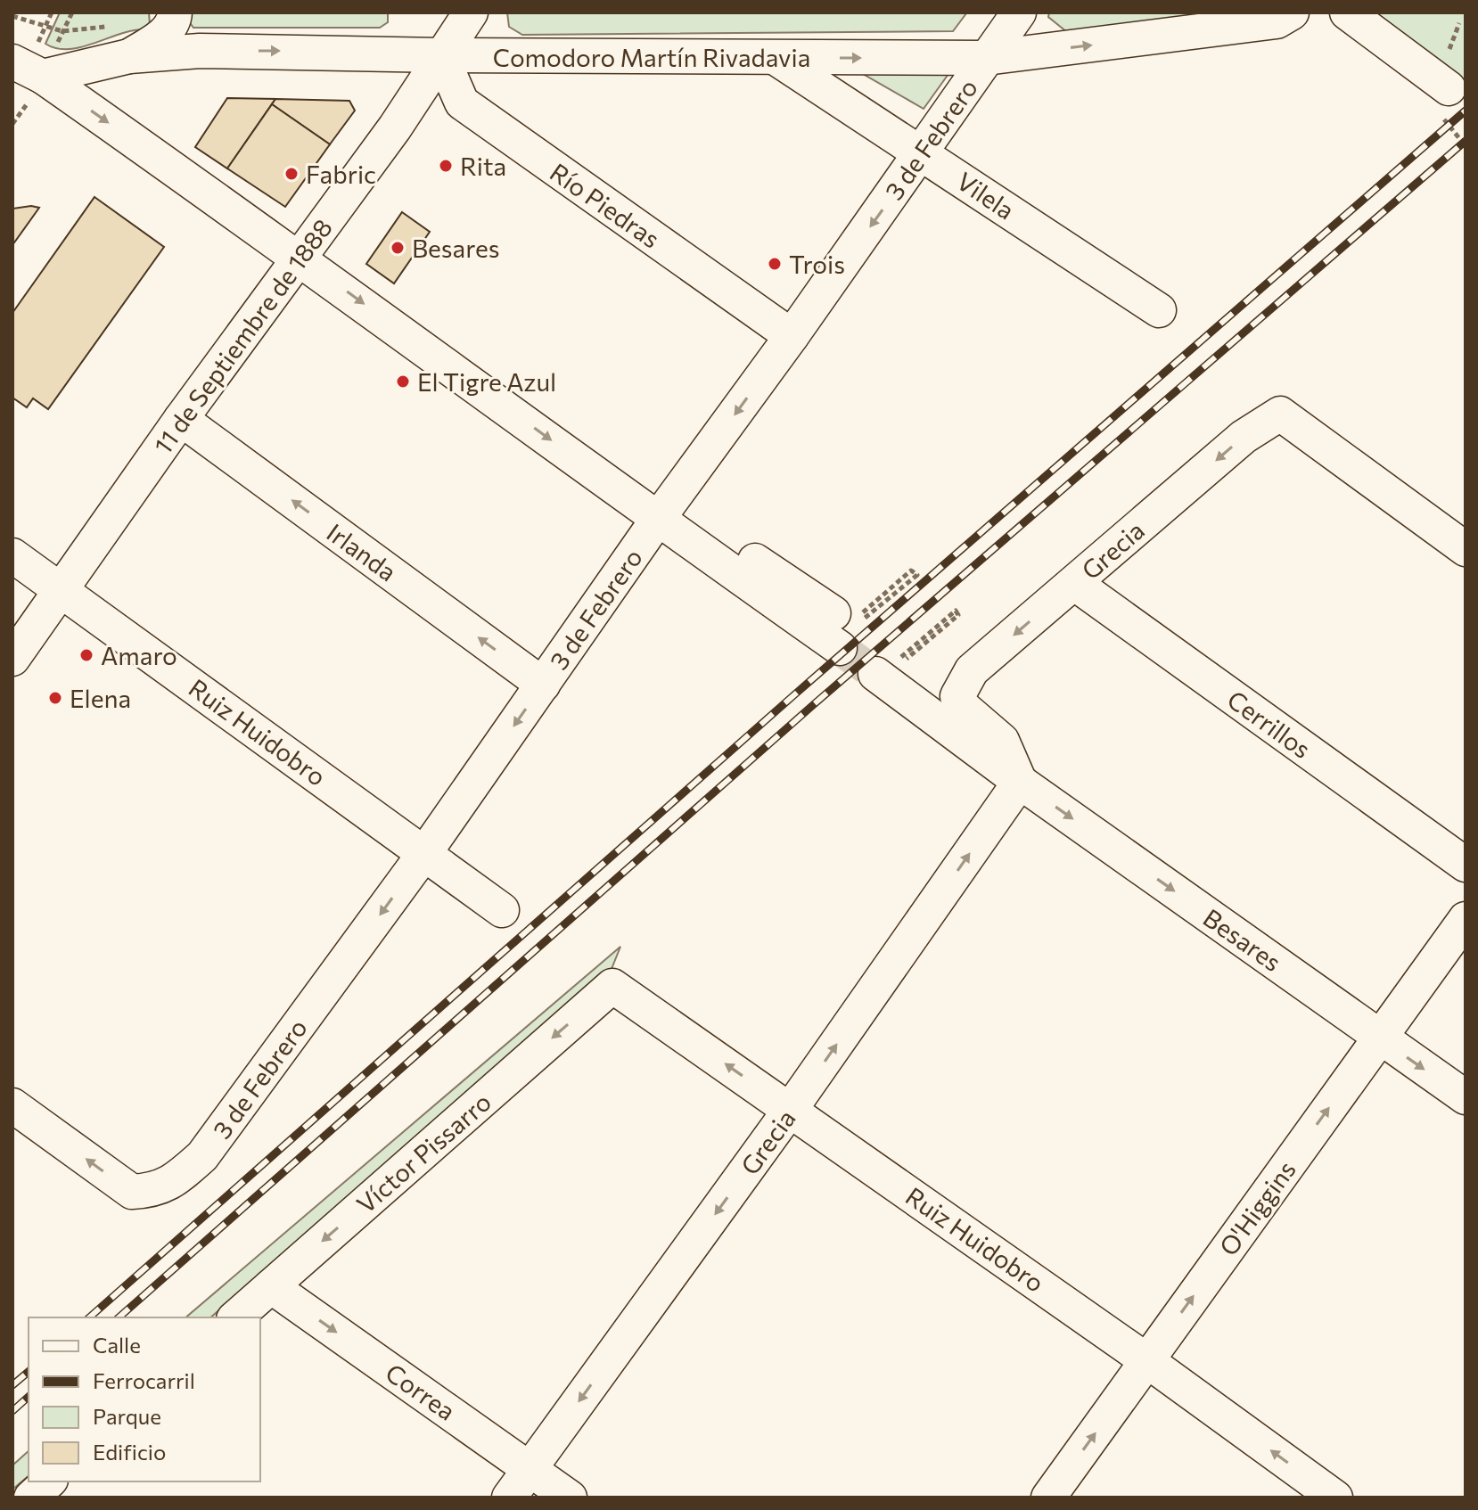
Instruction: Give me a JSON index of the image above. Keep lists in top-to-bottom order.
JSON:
{
  "streets": {
    "street": [
      "Comodoro Martín Rivadavia",
      "3 de Febrero",
      "Vilela",
      "Río Piedras",
      "11 de Septiembre de 1888",
      "Grecia",
      "Irlanda",
      "Cerrillos",
      "Ruiz Huidobro",
      "Besares",
      "Víctor Pissarro",
      "O'Higgins",
      "Correa"
    ]
  },
  "crossings": [
    ["Comodoro Martín Rivadavia", "3 de Febrero"],
    ["Comodoro Martín Rivadavia", "Vilela"],
    ["Comodoro Martín Rivadavia", "Río Piedras"],
    ["Comodoro Martín Rivadavia", "11 de Septiembre de 1888"],
    ["3 de Febrero", "Vilela"],
    ["3 de Febrero", "Río Piedras"],
    ["3 de Febrero", "Irlanda"],
    ["3 de Febrero", "Ruiz Huidobro"],
    ["Río Piedras", "11 de Septiembre de 1888"],
    ["11 de Septiembre de 1888", "Irlanda"],
    ["11 de Septiembre de 1888", "Ruiz Huidobro"],
    ["Grecia", "Cerrillos"],
    ["Grecia", "Ruiz Huidobro"],
    ["Grecia", "Besares"],
    ["Grecia", "Correa"],
    ["Ruiz Huidobro", "Víctor Pissarro"],
    ["Ruiz Huidobro", "O'Higgins"],
    ["Besares", "O'Higgins"],
    ["Víctor Pissarro", "Correa"]
  ],
  "one_way": [
    "Comodoro Martín Rivadavia",
    "3 de Febrero",
    "Besares",
    "Víctor Pissarro",
    "O'Higgins",
    "Correa"
  ],
  "places": [
    "Rita",
    "Fabric",
    "Besares",
    "Trois",
    "El Tigre Azul",
    "Amaro",
    "Elena"
  ],
  "legend": [
    "Calle",
    "Ferrocarril",
    "Parque",
    "Edificio"
  ]
}
